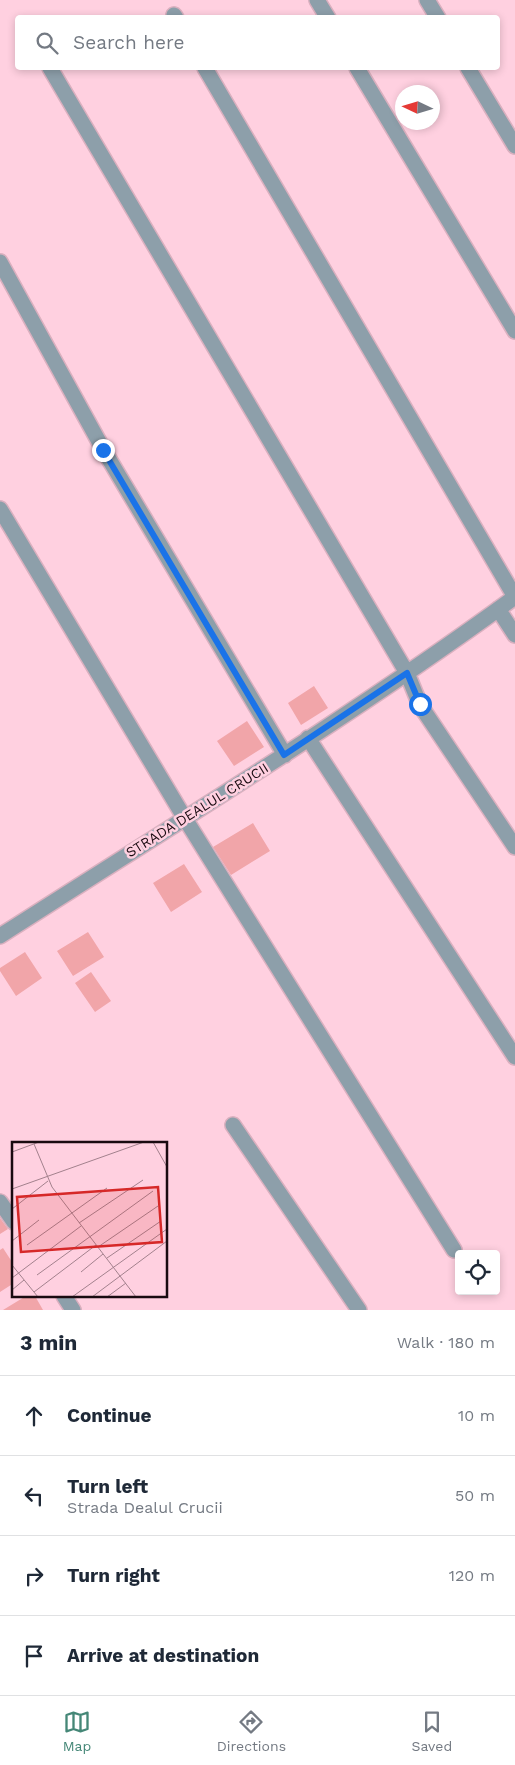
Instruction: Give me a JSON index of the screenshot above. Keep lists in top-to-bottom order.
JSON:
{
  "streets": {
    "street": ["STRADA DEALUL CRUCII"]
  },
  "north": "left",
  "page": {
    "search": "Search here",
    "heading": ["3 min", "Walk · 180 m"],
    "list": [
      ["Continue", "10 m"],
      ["Turn left", "Strada Dealul Crucii", "50 m"],
      ["Turn right", "120 m"],
      "Arrive at destination"
    ],
    "nav": ["Map", "Directions", "Saved"]
  }
}
